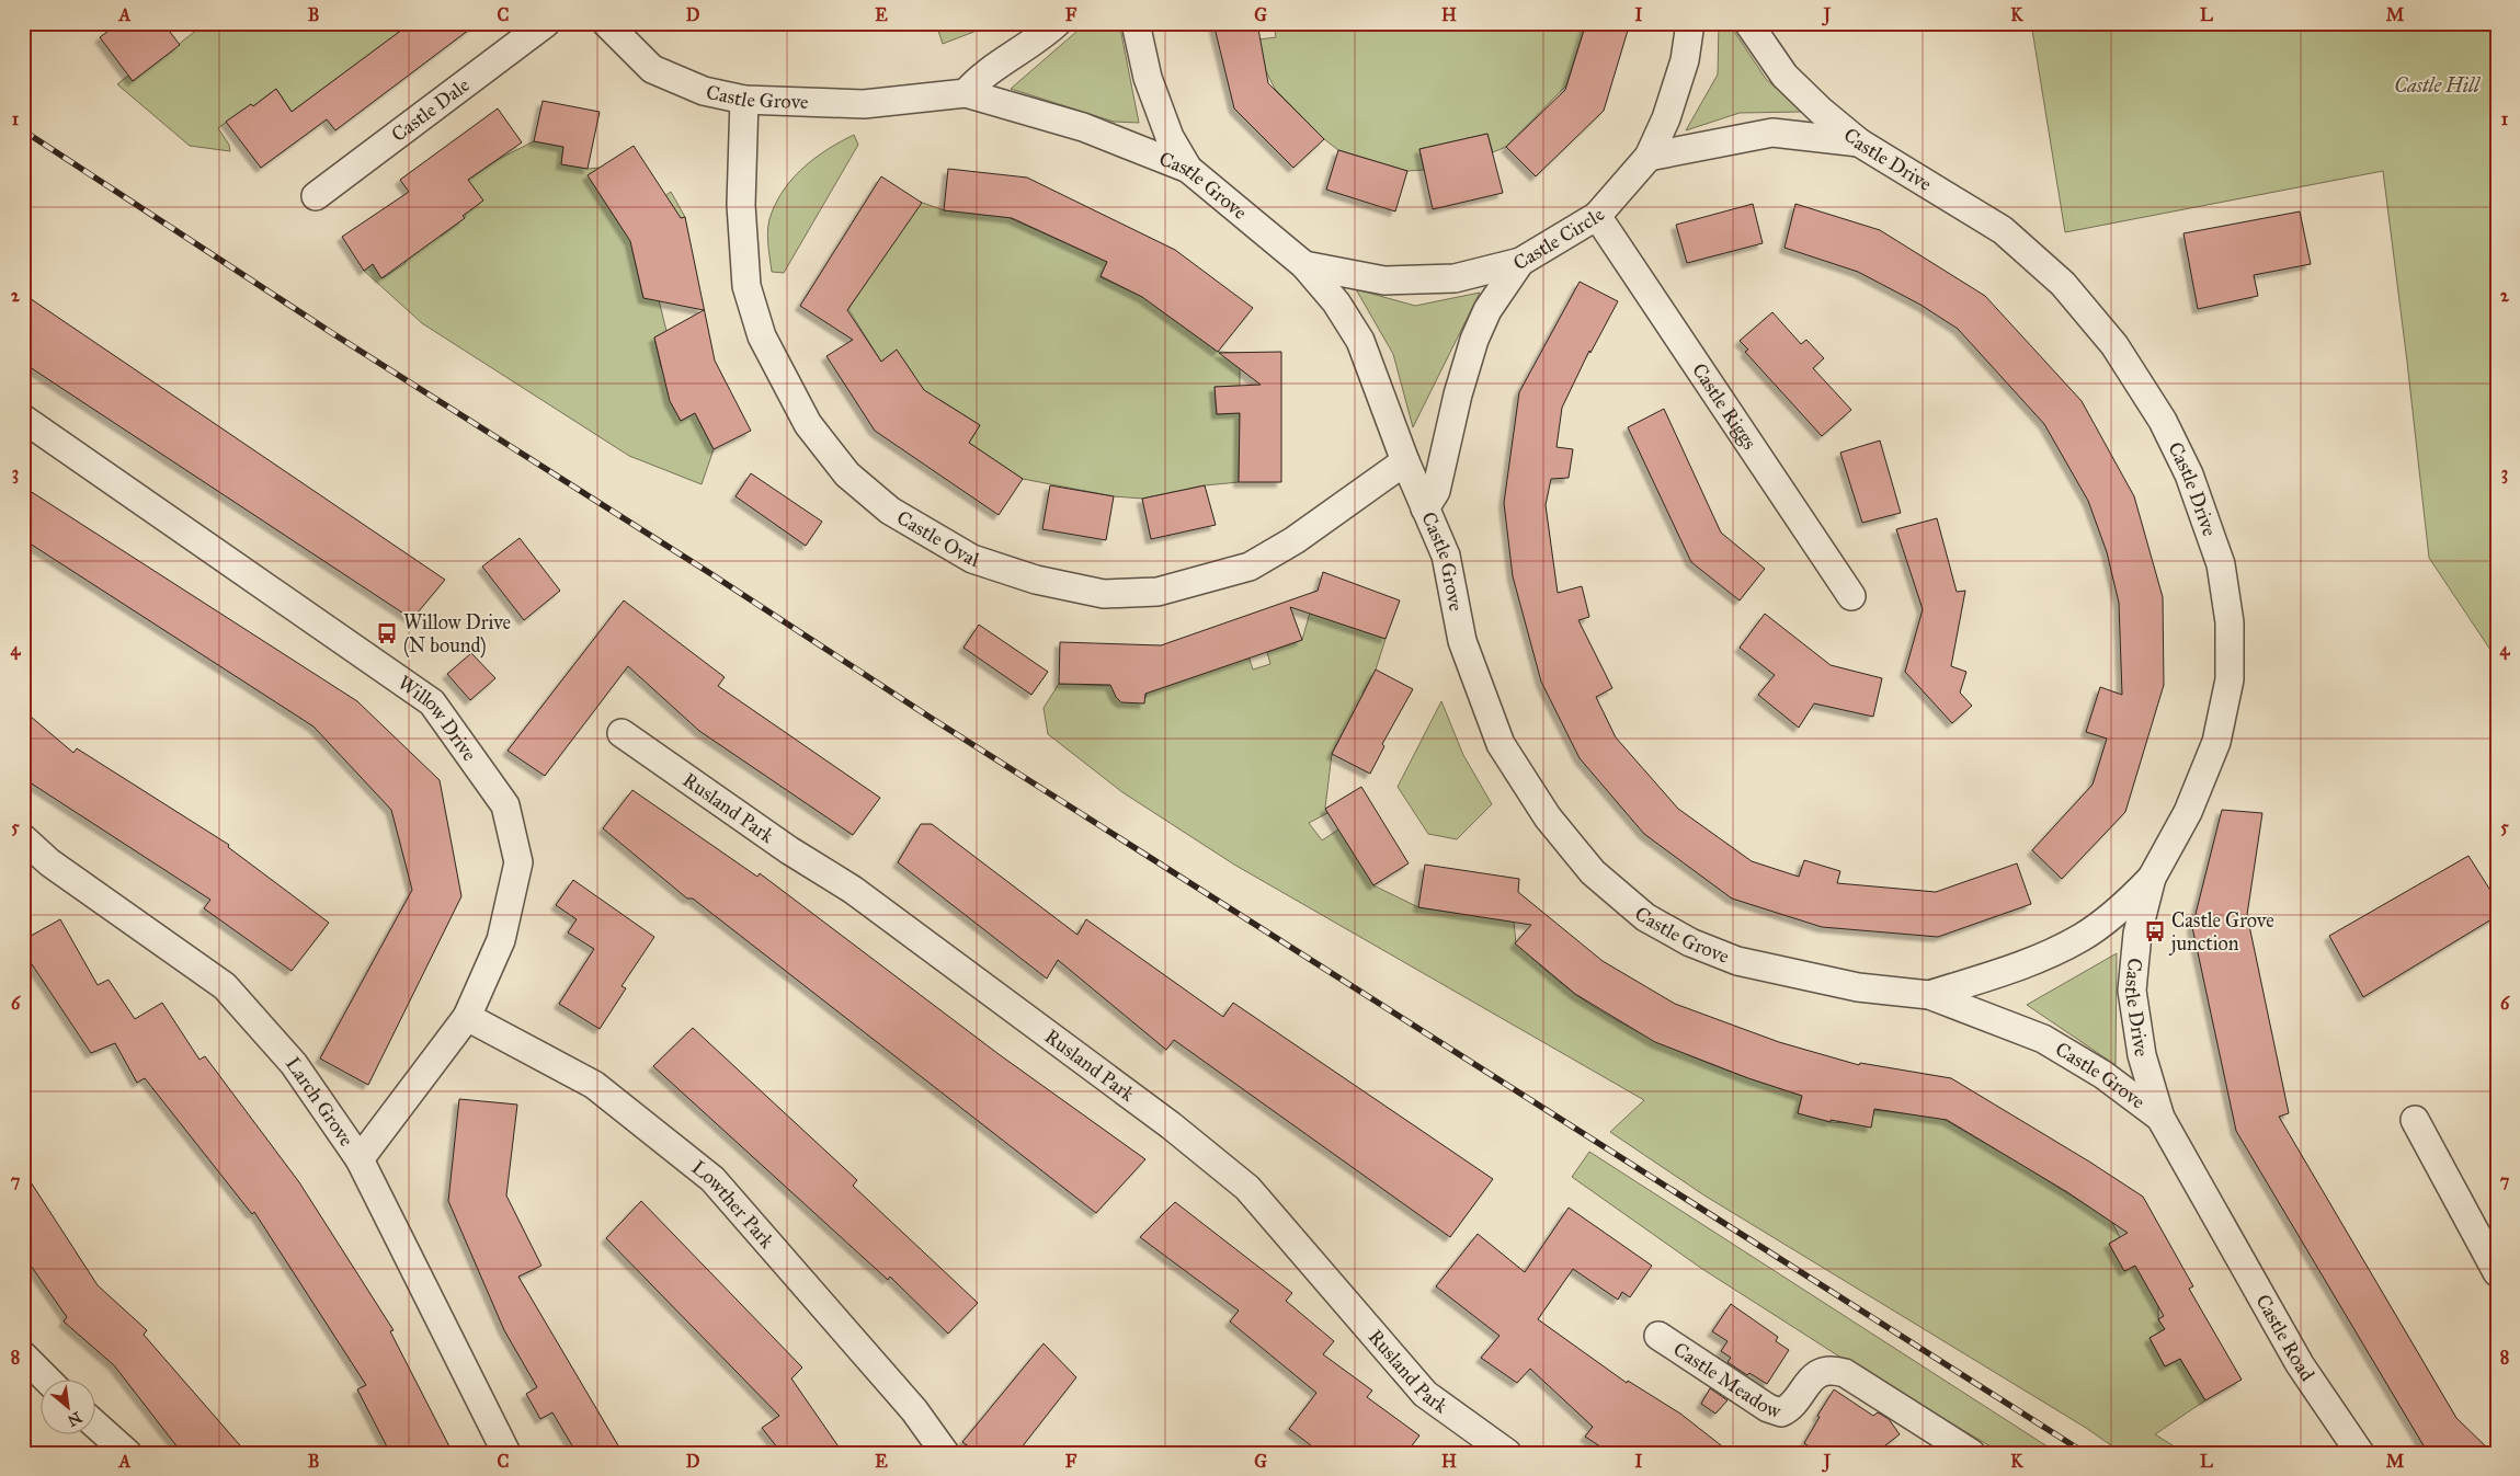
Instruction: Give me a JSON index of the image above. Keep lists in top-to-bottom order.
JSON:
{
  "streets": {
    "street": [
      "Castle Grove",
      "Castle Dale",
      "Castle Drive",
      "Castle Circle",
      "Castle Riggs",
      "Castle Oval",
      "Willow Drive",
      "Rusland Park",
      "Larch Grove",
      "Lowther Park",
      "Castle Road",
      "Castle Meadow"
    ]
  },
  "crossings": [
    ["Castle Grove", "Castle Drive"],
    ["Castle Grove", "Castle Circle"],
    ["Castle Grove", "Castle Oval"],
    ["Castle Grove", "Castle Road"],
    ["Castle Circle", "Castle Riggs"],
    ["Willow Drive", "Larch Grove"],
    ["Willow Drive", "Lowther Park"]
  ],
  "parks": ["Castle Hill"],
  "places": {
    "bus stop": ["Willow Drive (N bound)", "Castle Grove junction"]
  },
  "north": "bottom right",
  "grid": {
    "columns": [
      "A",
      "B",
      "C",
      "D",
      "E",
      "F",
      "G",
      "H",
      "I",
      "J",
      "K",
      "L",
      "M"
    ],
    "rows": [
      "1",
      "2",
      "3",
      "4",
      "5",
      "6",
      "7",
      "8"
    ]
  }
}
